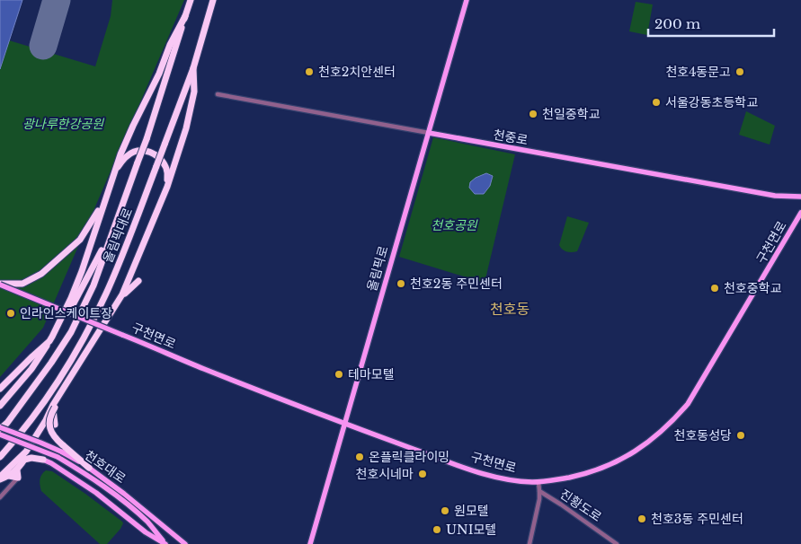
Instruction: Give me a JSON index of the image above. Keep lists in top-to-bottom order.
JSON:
{
  "streets": {
    "highway": ["올림픽대로"],
    "main road": [
      "천중로",
      "구천면로",
      "올림픽로",
      "천호대로"
    ],
    "street": ["진황도로"]
  },
  "crossings": [
    ["천중로", "올림픽로"],
    ["올림픽대로", "천호대로"],
    ["구천면로", "올림픽로"]
  ],
  "districts": ["천호동"],
  "parks": ["광나루한강공원", "천호공원"],
  "places": [
    "천호2치안센터",
    "천호4동문고",
    "서울강동초등학교",
    "천일중학교",
    "천호2동 주민센터",
    "천호중학교",
    "인라인스케이트장",
    "테마모텔",
    "천호동성당",
    "온플릭클라이밍",
    "천호시네마",
    "원모텔",
    "천호3동 주민센터",
    "UNI모텔"
  ],
  "scale_bar": "200 m"
}
